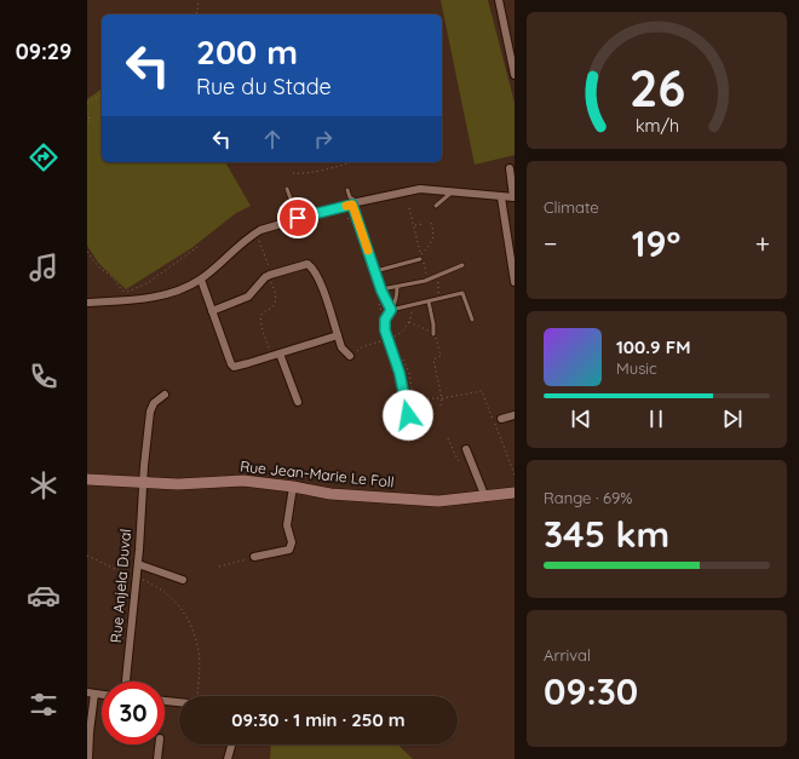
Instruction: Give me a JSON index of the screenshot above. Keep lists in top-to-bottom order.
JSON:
{
  "streets": {
    "main road": ["Rue Jean-Marie Le Foll"],
    "street": ["Rue Anjela Duval"]
  },
  "crossings": [
    ["Rue Jean-Marie Le Foll", "Rue Anjela Duval"]
  ],
  "page": {
    "tabs": "09:29",
    "turn": ["200 m", "Rue du Stade"],
    "tile": [
      "Climate",
      ["Range · 69%", "345 km"],
      ["Arrival", "09:30"]
    ],
    "heat": ["−", "19°", "+"],
    "song": ["100.9 FM", "Music"],
    "limit": "30",
    "trip": "09:30 · 1 min · 250 m",
    "gauge": ["26", "km/h"]
  }
}
